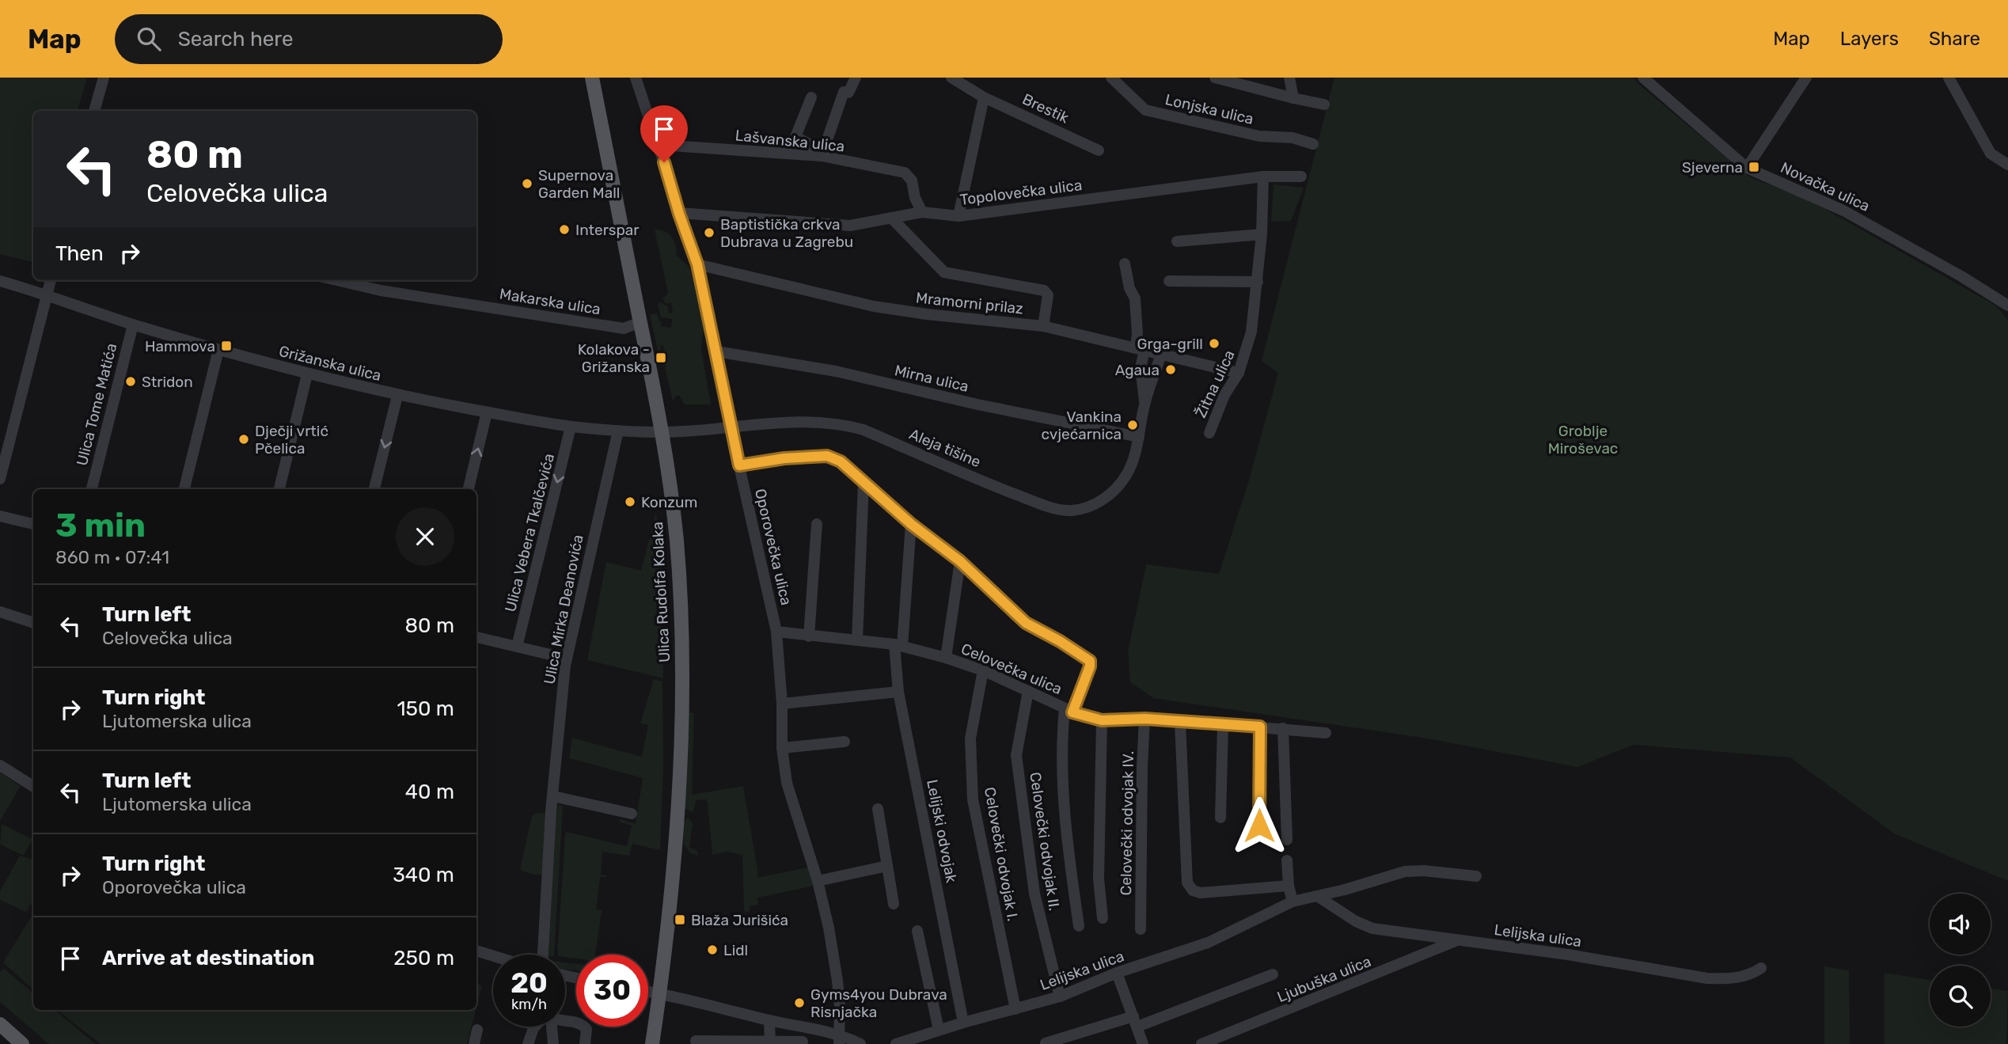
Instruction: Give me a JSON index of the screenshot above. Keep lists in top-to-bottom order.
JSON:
{
  "streets": {
    "main road": ["Ulica Rudolfa Kolaka"],
    "street": [
      "Brestik",
      "Lonjska ulica",
      "Lašvanska ulica",
      "Novačka ulica",
      "Topolovečka ulica",
      "Makarska ulica",
      "Mramorni prilaz",
      "Grižanska ulica",
      "Mirna ulica",
      "Žitna ulica",
      "Ulica Tome Matića",
      "Aleja tišine",
      "Ulica Vebera Tkalčevića",
      "Oporovečka ulica",
      "Ulica Mirka Deanovića",
      "Celovečka ulica",
      "Celovečki odvojak IV.",
      "Lelijski odvojak",
      "Celovečki odvojak II.",
      "Celovečki odvojak I.",
      "Lelijska ulica",
      "Ljubuška ulica"
    ]
  },
  "crossings": [
    ["Lašvanska ulica", "Topolovečka ulica"],
    ["Lašvanska ulica", "Oporovečka ulica"],
    ["Topolovečka ulica", "Žitna ulica"],
    ["Topolovečka ulica", "Oporovečka ulica"],
    ["Makarska ulica", "Ulica Rudolfa Kolaka"],
    ["Mramorni prilaz", "Žitna ulica"],
    ["Mramorni prilaz", "Aleja tišine"],
    ["Mramorni prilaz", "Oporovečka ulica"],
    ["Grižanska ulica", "Ulica Tome Matića"],
    ["Grižanska ulica", "Aleja tišine"],
    ["Grižanska ulica", "Ulica Vebera Tkalčevića"],
    ["Grižanska ulica", "Ulica Rudolfa Kolaka"],
    ["Grižanska ulica", "Ulica Mirka Deanovića"],
    ["Mirna ulica", "Aleja tišine"],
    ["Mirna ulica", "Oporovečka ulica"],
    ["Aleja tišine", "Oporovečka ulica"],
    ["Aleja tišine", "Ulica Rudolfa Kolaka"],
    ["Oporovečka ulica", "Celovečka ulica"],
    ["Celovečka ulica", "Celovečki odvojak IV."],
    ["Celovečka ulica", "Lelijski odvojak"],
    ["Celovečka ulica", "Celovečki odvojak II."],
    ["Celovečka ulica", "Celovečki odvojak I."],
    ["Lelijski odvojak", "Lelijska ulica"],
    ["Celovečki odvojak II.", "Lelijska ulica"],
    ["Celovečki odvojak I.", "Lelijska ulica"],
    ["Lelijska ulica", "Ljubuška ulica"]
  ],
  "parks": ["Groblje Miroševac"],
  "places": {
    "transit": [
      "Sjeverna",
      "Hammova",
      "Kolakova - Grižanska",
      "Blaža Jurišića"
    ],
    "other": [
      "Supernova Garden Mall",
      "Interspar",
      "Baptistička crkva Dubrava u Zagrebu",
      "Grga-grill",
      "Agaua",
      "Stridon",
      "Vankina cvjećarnica",
      "Dječji vrtić Pčelica",
      "Konzum",
      "Lidl",
      "Gyms4you Dubrava Risnjačka"
    ]
  },
  "page": {
    "header": "Map",
    "search": "Search here",
    "nav": ["Map", "Layers", "Share"],
    "turn": ["80 m", "Celovečka ulica"],
    "then": "Then",
    "heading": ["3 min", "860 m · 07:41"],
    "list": [
      {
        "name": "Turn left",
        "note": "Celovečka ulica",
        "value": "80 m"
      },
      {
        "name": "Turn right",
        "note": "Ljutomerska ulica",
        "value": "150 m"
      },
      {
        "name": "Turn left",
        "note": "Ljutomerska ulica",
        "value": "40 m"
      },
      {
        "name": "Turn right",
        "note": "Oporovečka ulica",
        "value": "340 m"
      },
      {
        "name": "Arrive at destination",
        "value": "250 m"
      }
    ],
    "speed": "20 km/h",
    "limit": "30"
  }
}
